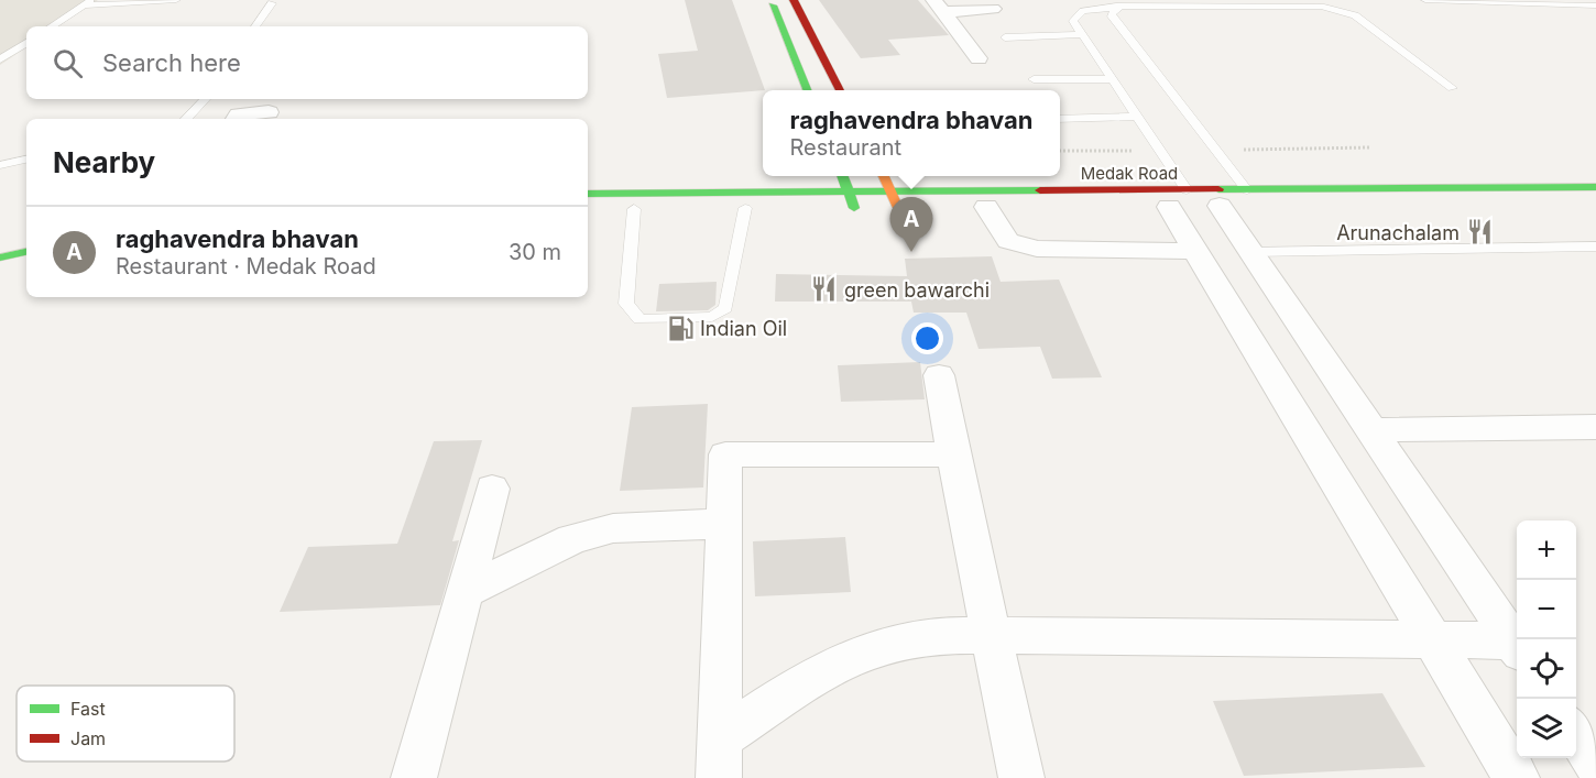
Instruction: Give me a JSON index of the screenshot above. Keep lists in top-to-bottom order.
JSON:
{
  "streets": {
    "main road": ["Medak Road"]
  },
  "places": {
    "restaurant": ["Arunachalam", "green bawarchi"],
    "fuel station": ["Indian Oil"]
  },
  "legend": ["Fast", "Jam"],
  "page": {
    "search": "Search here",
    "popup": ["raghavendra bhavan", "Restaurant"],
    "heading": "Nearby",
    "pins": "A",
    "list": [
      {
        "mark": "A",
        "name": "raghavendra bhavan",
        "note": "Restaurant · Medak Road",
        "value": "30 m"
      }
    ],
    "map_buttons": ["+", "−"]
  }
}
